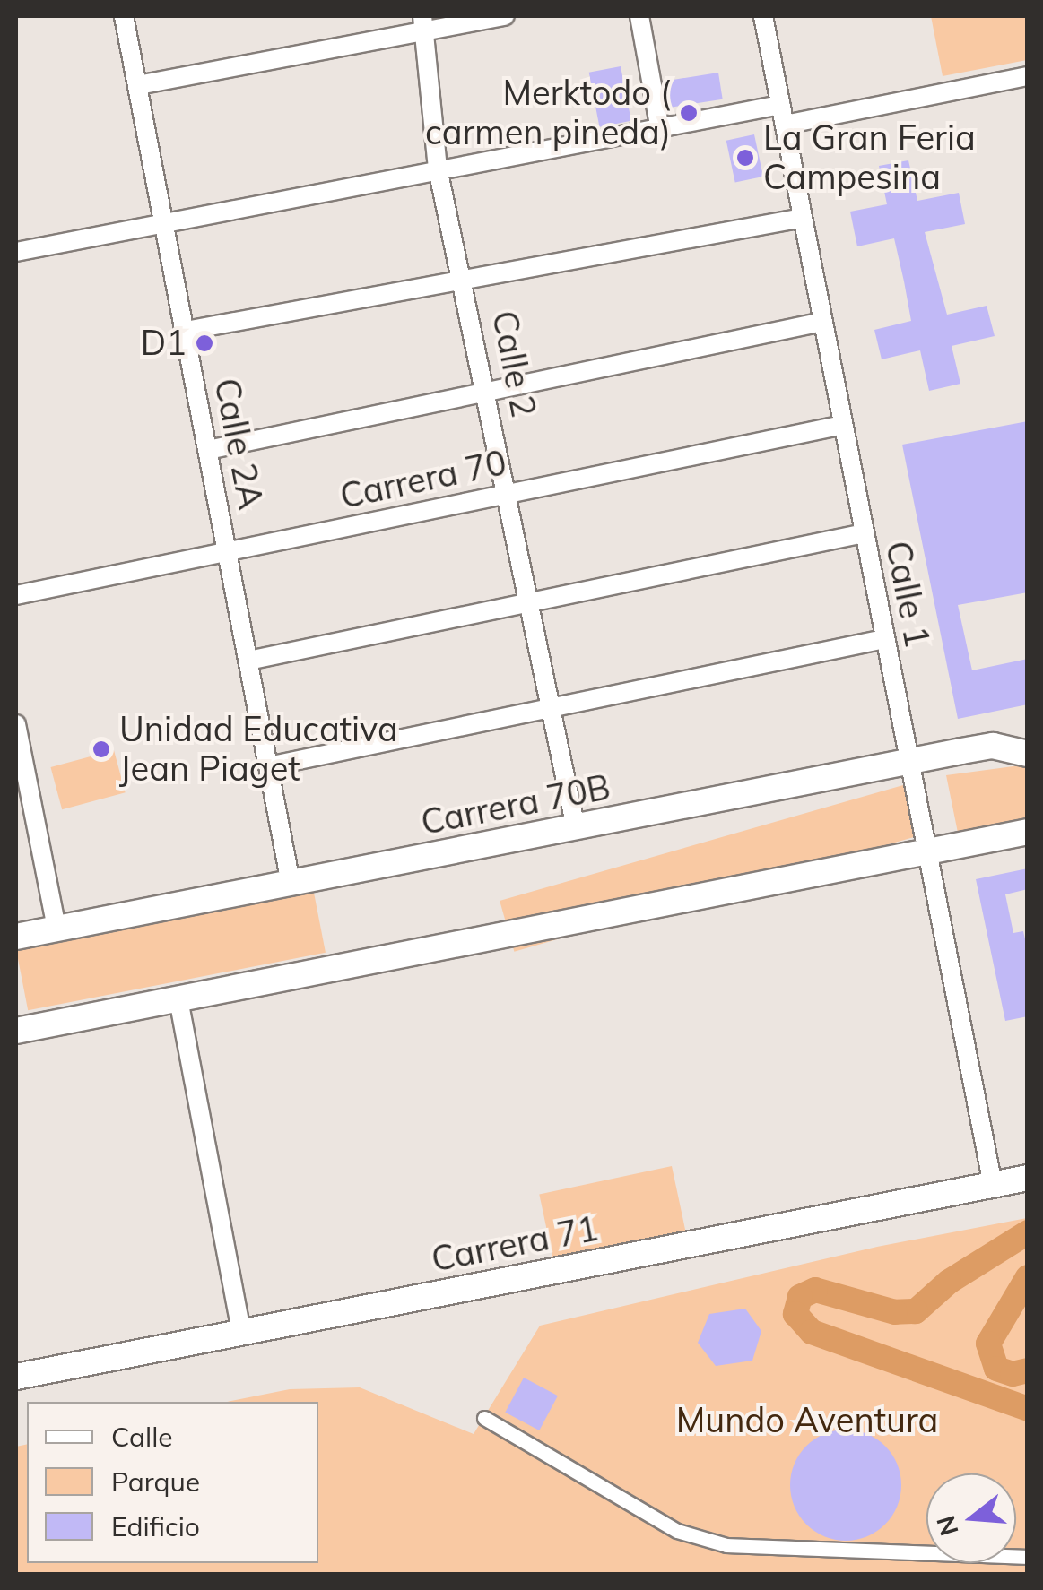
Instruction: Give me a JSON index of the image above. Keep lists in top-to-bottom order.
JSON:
{
  "streets": {
    "street": [
      "Calle 2",
      "Calle 2A",
      "Carrera 70",
      "Calle 1",
      "Carrera 70B",
      "Carrera 71"
    ]
  },
  "crossings": [
    ["Calle 2", "Carrera 70"],
    ["Calle 2", "Carrera 70B"],
    ["Calle 2A", "Carrera 70"],
    ["Calle 2A", "Carrera 70B"],
    ["Carrera 70", "Calle 1"],
    ["Calle 1", "Carrera 70B"],
    ["Calle 1", "Carrera 71"]
  ],
  "parks": ["Mundo Aventura"],
  "places": [
    "Merktodo ( carmen pineda)",
    "La Gran Feria Campesina",
    "D1",
    "Unidad Educativa Jean Piaget"
  ],
  "legend": ["Calle", "Parque", "Edificio"],
  "north": "left"
}
